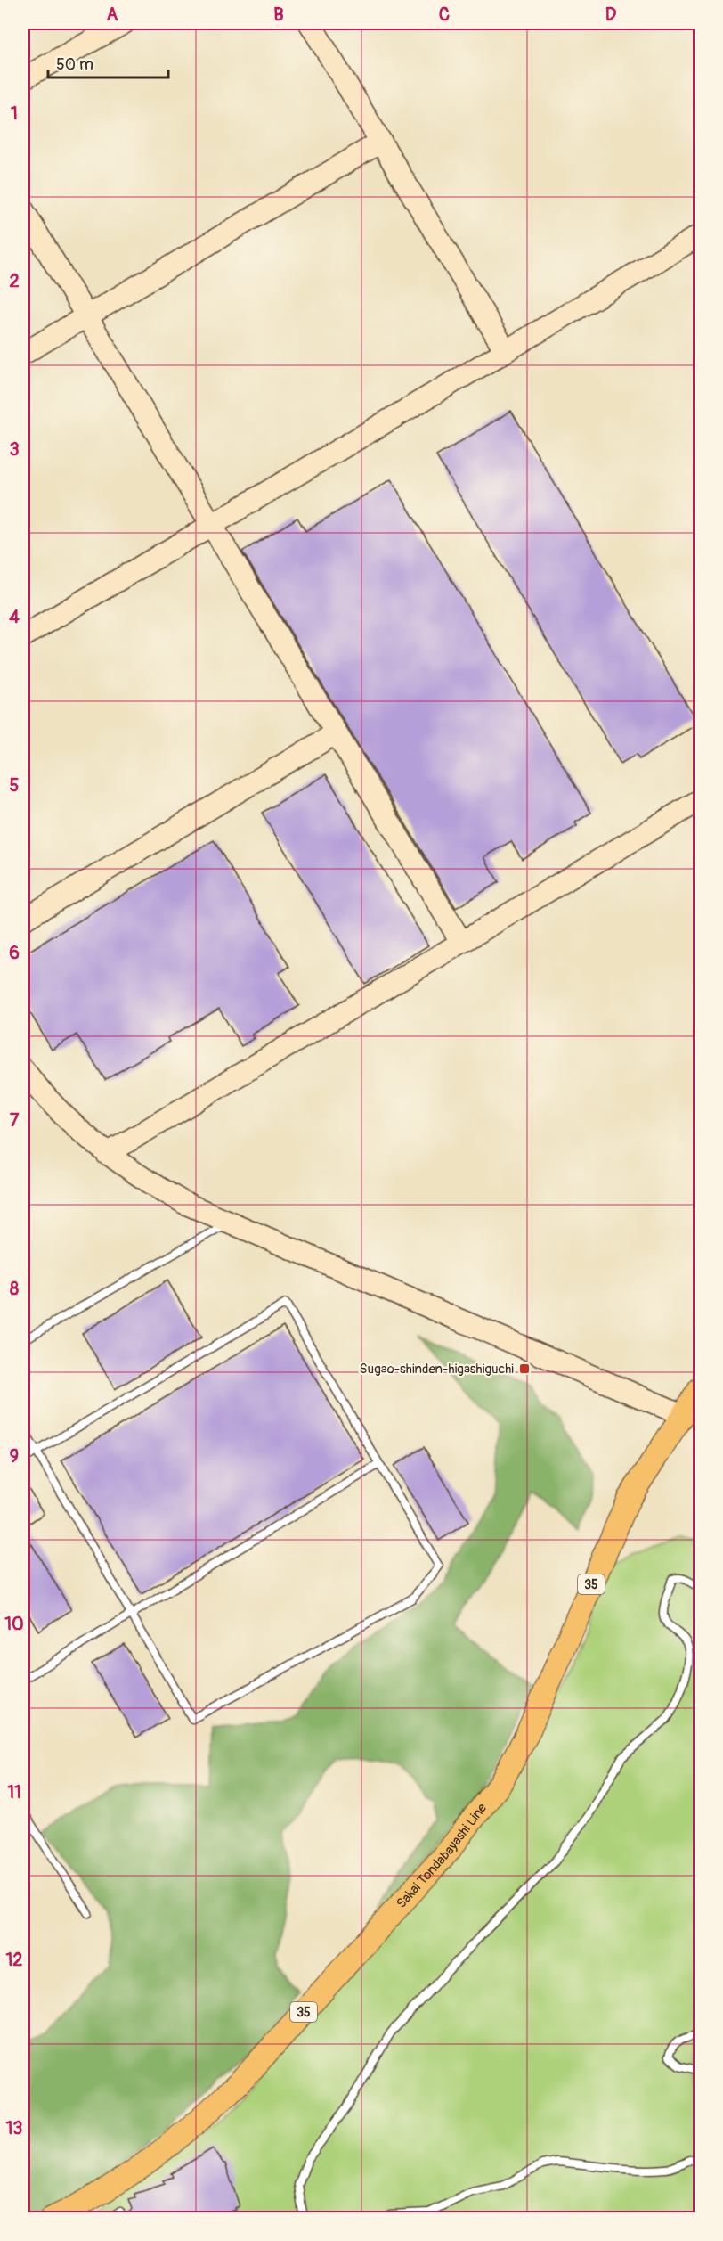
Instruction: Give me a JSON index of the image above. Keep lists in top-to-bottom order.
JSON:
{
  "streets": {
    "main road": ["35", "Sakai Tondabayashi Line"]
  },
  "places": {
    "transit": ["Sugao-shinden-higashiguchi"]
  },
  "scale_bar": "50 m",
  "grid": {
    "columns": [
      "A",
      "B",
      "C",
      "D"
    ],
    "rows": [
      "1",
      "2",
      "3",
      "4",
      "5",
      "6",
      "7",
      "8",
      "9",
      "10",
      "11",
      "12",
      "13"
    ]
  }
}
